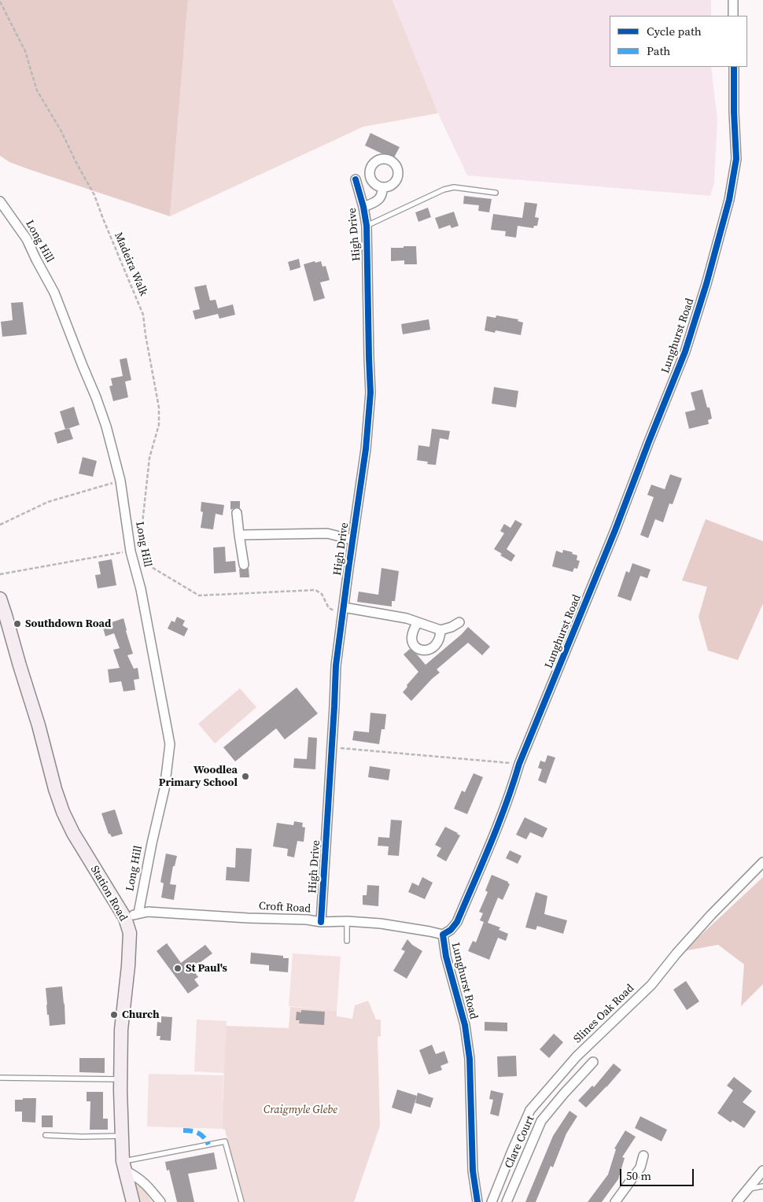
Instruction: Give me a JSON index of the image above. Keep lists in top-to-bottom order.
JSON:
{
  "streets": {
    "street": [
      "High Drive",
      "Long Hill",
      "Lunghurst Road",
      "Station Road",
      "Croft Road",
      "Slines Oak Road",
      "Clare Court"
    ],
    "path": ["Madeira Walk"]
  },
  "crossings": [
    ["High Drive", "Croft Road"],
    ["Long Hill", "Madeira Walk"],
    ["Long Hill", "Croft Road"],
    ["Lunghurst Road", "Croft Road"],
    ["Station Road", "Croft Road"]
  ],
  "parks": ["Craigmyle Glebe"],
  "places": [
    "Southdown Road",
    "Woodlea Primary School",
    "St Paul's",
    "Church"
  ],
  "legend": ["Cycle path", "Path"],
  "scale_bar": "50 m"
}
